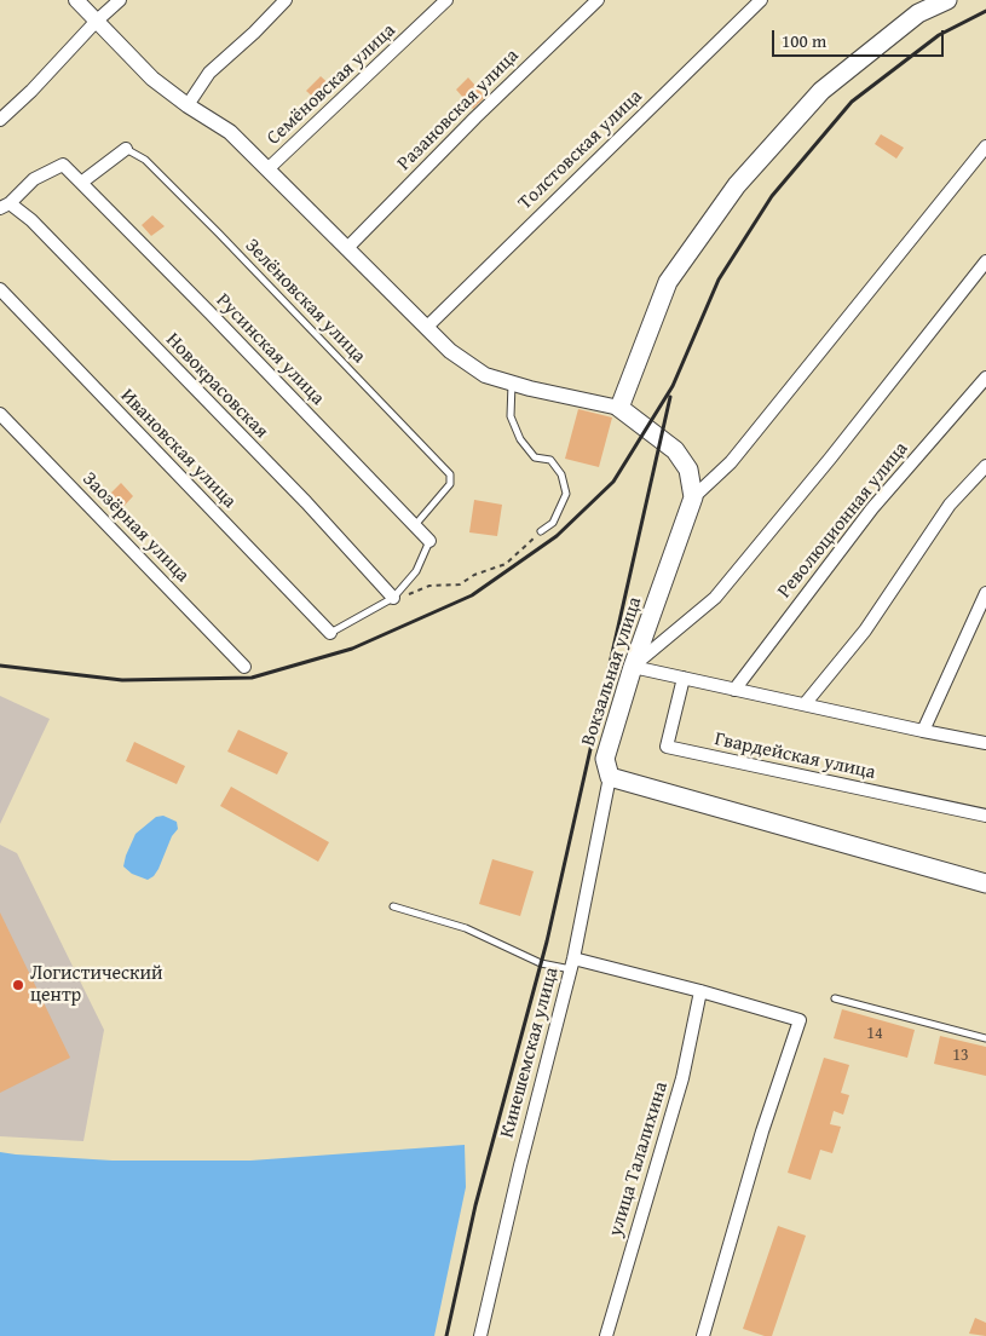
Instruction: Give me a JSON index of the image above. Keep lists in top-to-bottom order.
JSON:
{
  "streets": {
    "main road": ["Вокзальная улица"],
    "street": [
      "Семёновская улица",
      "Разановская улица",
      "Толстовская улица",
      "Русинская улица",
      "Новокрасовская",
      "Ивановская улица",
      "Революционная улица",
      "Заозёрная улица",
      "Гвардейская улица",
      "Кинешемская улица",
      "улица Талалихина"
    ],
    "lane": ["Зелёновская улица"]
  },
  "crossings": [
    ["Зелёновская улица", "Русинская улица"],
    ["Русинская улица", "Новокрасовская"],
    ["Вокзальная улица", "Кинешемская улица"]
  ],
  "places": ["Логистический центр"],
  "house_numbers": ["14", "13"],
  "scale_bar": "100 m"
}
